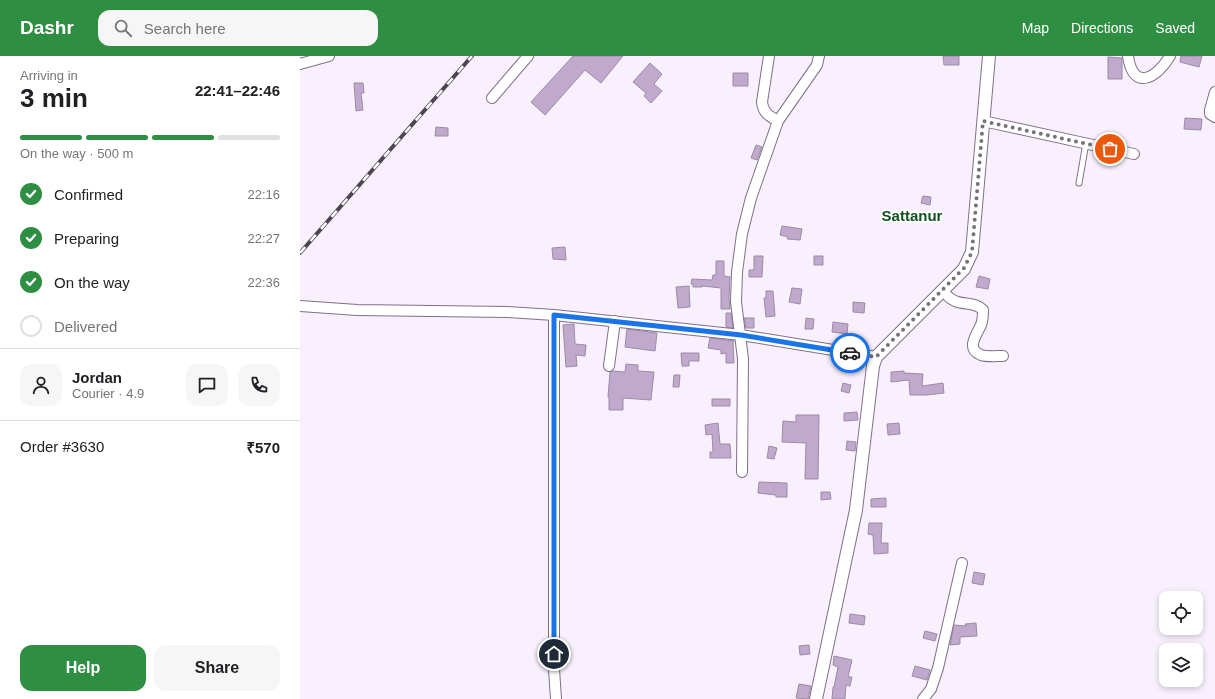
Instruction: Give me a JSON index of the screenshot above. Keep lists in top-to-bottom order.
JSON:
{
  "districts": ["Sattanur"],
  "page": {
    "header": "Dashr",
    "search": "Search here",
    "nav": ["Map", "Directions", "Saved"],
    "heading": ["3 min", "Arriving in", "22:41–22:46"],
    "panel": [
      "Jordan",
      "Courier · 4.9",
      "Order #3630",
      "₹570"
    ],
    "bar": "On the way · 500 m",
    "list": [
      ["Confirmed", "22:16"],
      ["Preparing", "22:27"],
      ["On the way", "22:36"],
      "Delivered"
    ],
    "buttons": ["Help", "Share"]
  }
}
